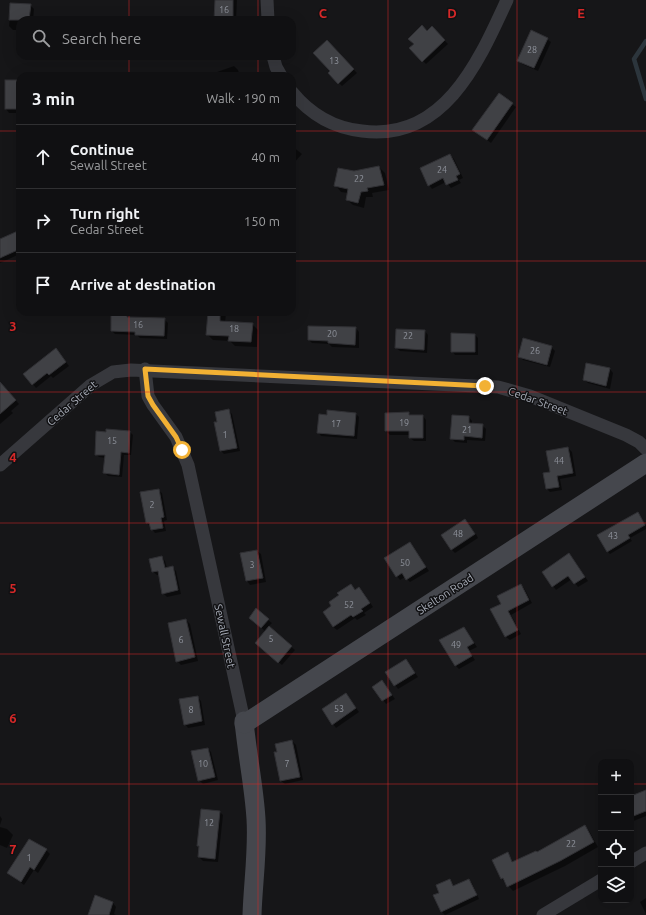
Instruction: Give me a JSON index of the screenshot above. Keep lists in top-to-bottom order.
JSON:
{
  "streets": {
    "street": ["Cedar Street", "Skelton Road", "Sewall Street"]
  },
  "crossings": [
    ["Cedar Street", "Sewall Street"],
    ["Skelton Road", "Sewall Street"]
  ],
  "house_numbers": [
    "16",
    "28",
    "13",
    "24",
    "22",
    "16",
    "18",
    "20",
    "22",
    "26",
    "19",
    "17",
    "21",
    "1",
    "15",
    "44",
    "2",
    "48",
    "43",
    "50",
    "3",
    "52",
    "5",
    "6",
    "49",
    "53",
    "8",
    "10",
    "7",
    "12",
    "22",
    "1"
  ],
  "page": {
    "search": "Search here",
    "heading": ["3 min", "Walk · 190 m"],
    "list": [
      ["Continue", "Sewall Street", "40 m"],
      ["Turn right", "Cedar Street", "150 m"],
      "Arrive at destination"
    ],
    "map_buttons": ["+", "−"]
  },
  "grid": {
    "columns": ["C", "D", "E"],
    "rows": [
      "3",
      "4",
      "5",
      "6",
      "7"
    ]
  }
}
